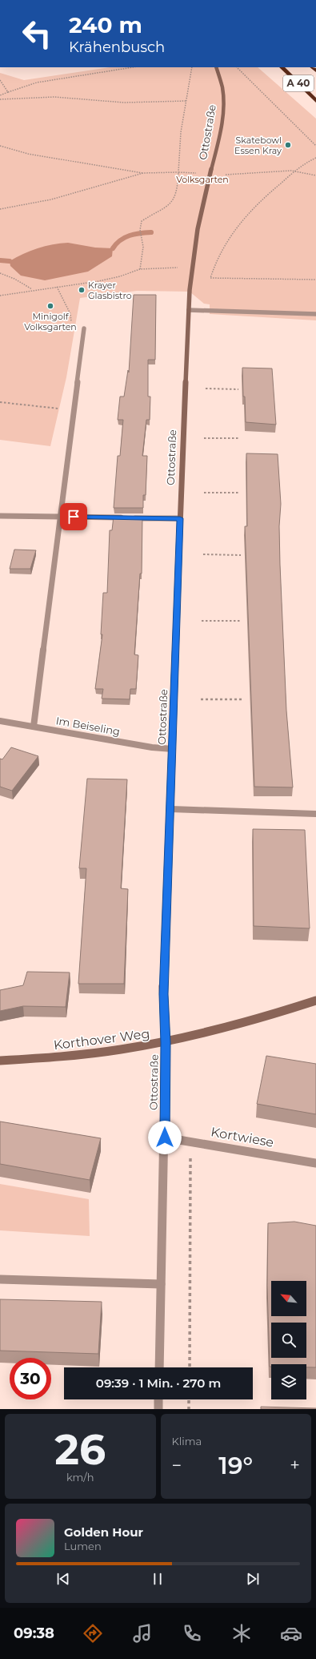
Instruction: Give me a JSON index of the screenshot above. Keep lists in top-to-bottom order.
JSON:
{
  "streets": {
    "highway": ["A 40"],
    "street": [
      "Ottostraße",
      "Im Beiseling",
      "Korthover Weg",
      "Kortwiese"
    ]
  },
  "crossings": [
    ["Ottostraße", "Im Beiseling"],
    ["Ottostraße", "Korthover Weg"],
    ["Ottostraße", "Kortwiese"]
  ],
  "parks": ["Volksgarten"],
  "places": ["Skatebowl Essen Kray", "Krayer Glasbistro", "Minigolf Volksgarten"],
  "north": "top left",
  "page": {
    "turn": ["240 m", "Krähenbusch"],
    "limit": "30",
    "trip": "09:39 · 1 Min. · 270 m",
    "tile": [
      ["26", "km/h"],
      "Klima"
    ],
    "heat": ["−", "19°", "+"],
    "song": ["Golden Hour", "Lumen"],
    "tabs": "09:38"
  }
}
